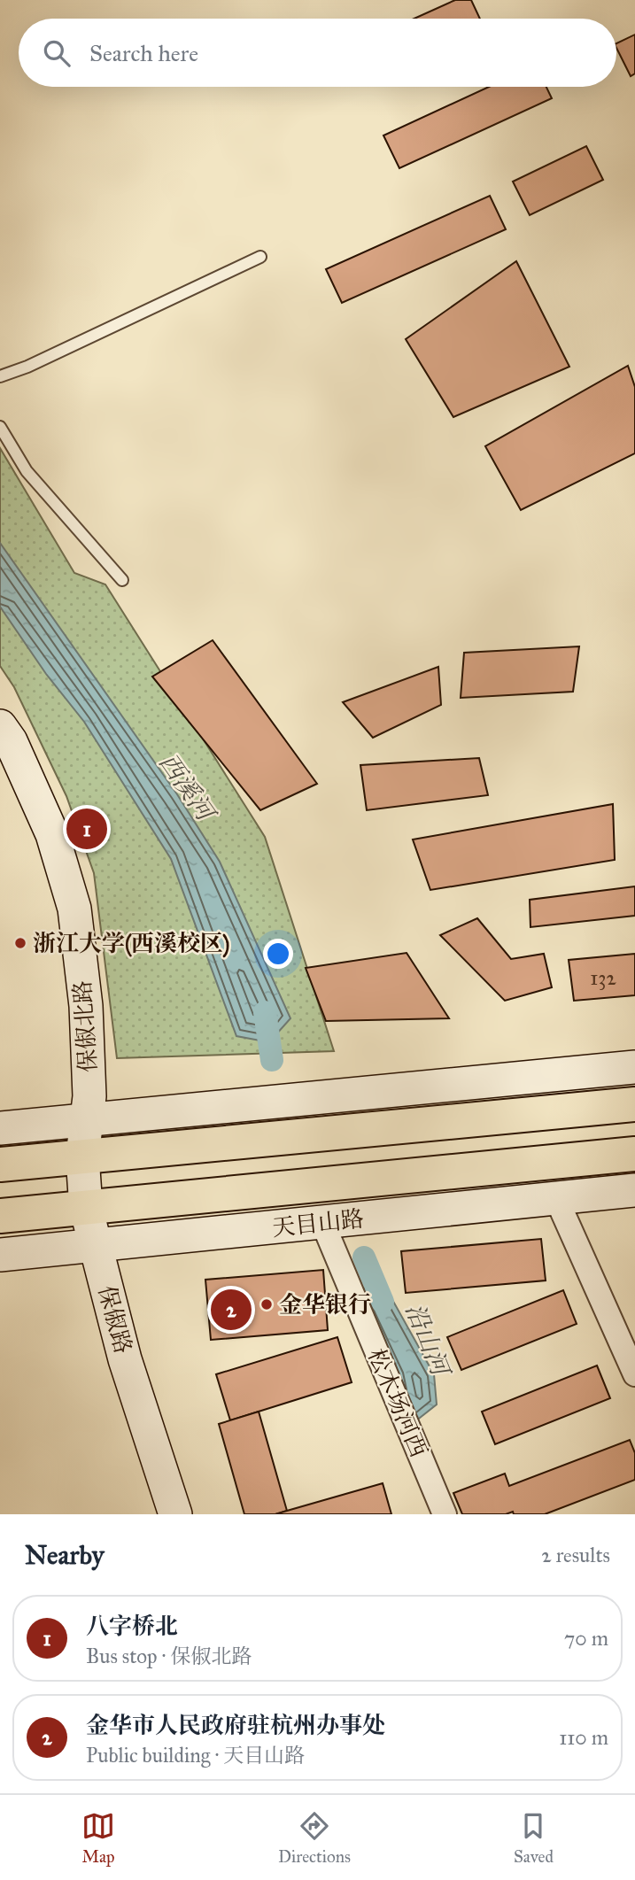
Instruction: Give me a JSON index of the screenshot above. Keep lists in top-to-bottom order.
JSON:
{
  "streets": {
    "main road": ["保俶北路", "天目山路", "保俶路"],
    "street": ["松木场河西"]
  },
  "crossings": [
    ["保俶北路", "保俶路"],
    ["天目山路", "保俶路"],
    ["天目山路", "松木场河西"]
  ],
  "water": ["西溪河", "沿山河"],
  "places": ["浙江大学(西溪校区)", "金华银行"],
  "house_numbers": ["132"],
  "page": {
    "search": "Search here",
    "pins": ["1", "2"],
    "heading": ["Nearby", "2 results"],
    "list": [
      {
        "mark": "1",
        "name": "八字桥北",
        "note": "Bus stop · 保俶北路",
        "value": "70 m"
      },
      {
        "mark": "2",
        "name": "金华市人民政府驻杭州办事处",
        "note": "Public building · 天目山路",
        "value": "110 m"
      }
    ],
    "nav": ["Map", "Directions", "Saved"]
  }
}
